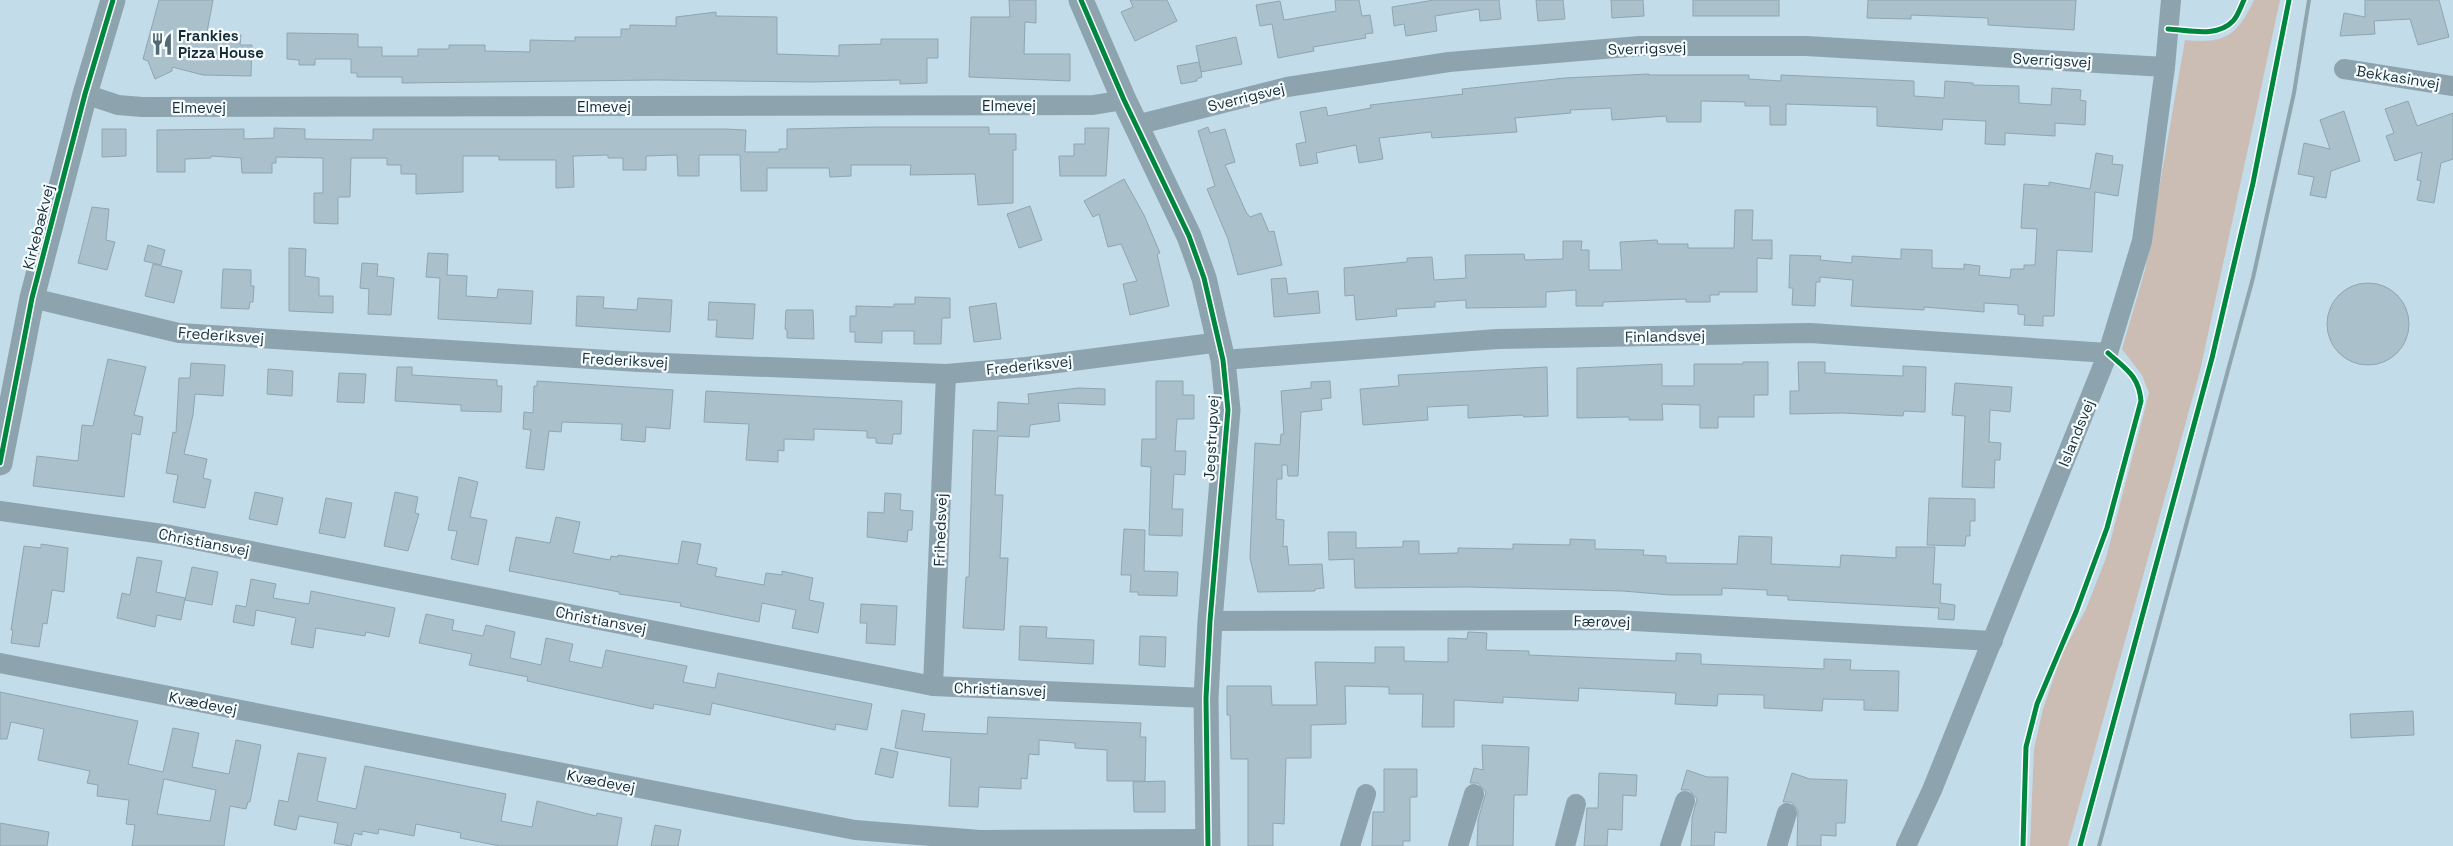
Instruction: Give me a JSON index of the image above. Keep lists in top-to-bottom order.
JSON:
{
  "streets": {
    "street": [
      "Sverrigsvej",
      "Bekkasinvej",
      "Elmevej",
      "Kirkebækvej",
      "Frederiksvej",
      "Finlandsvej",
      "Islandsvej",
      "Jegstrupvej",
      "Frihedsvej",
      "Christiansvej",
      "Færøvej",
      "Kvædevej"
    ]
  },
  "crossings": [
    ["Sverrigsvej", "Islandsvej"],
    ["Sverrigsvej", "Jegstrupvej"],
    ["Elmevej", "Kirkebækvej"],
    ["Elmevej", "Jegstrupvej"],
    ["Kirkebækvej", "Frederiksvej"],
    ["Frederiksvej", "Finlandsvej"],
    ["Frederiksvej", "Jegstrupvej"],
    ["Frederiksvej", "Frihedsvej"],
    ["Finlandsvej", "Islandsvej"],
    ["Finlandsvej", "Jegstrupvej"],
    ["Islandsvej", "Færøvej"],
    ["Jegstrupvej", "Christiansvej"],
    ["Jegstrupvej", "Færøvej"],
    ["Jegstrupvej", "Kvædevej"],
    ["Frihedsvej", "Christiansvej"]
  ],
  "places": {
    "restaurant": ["Frankies Pizza House"]
  }
}
